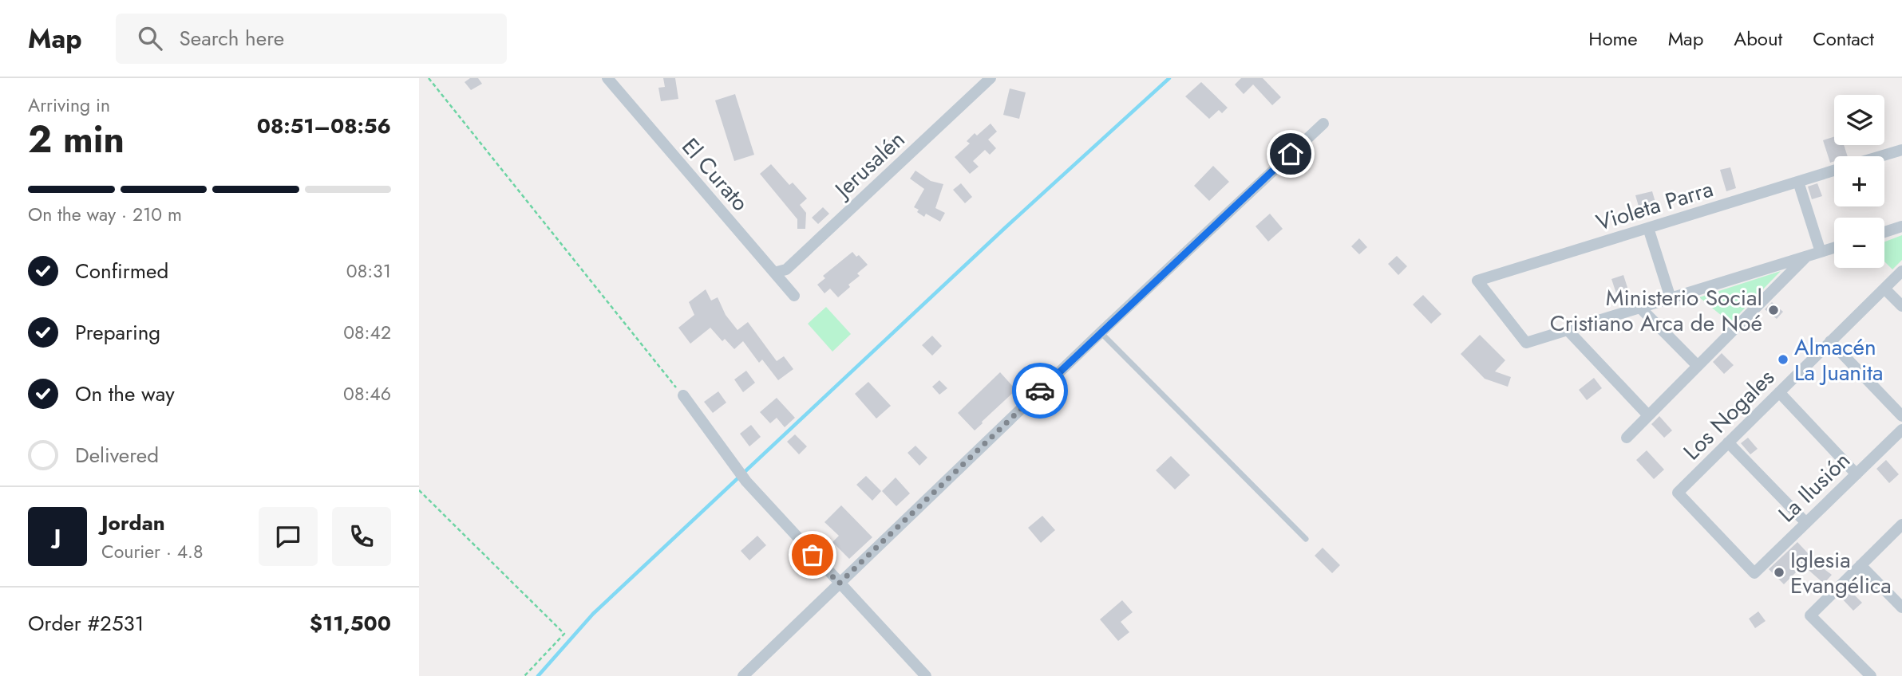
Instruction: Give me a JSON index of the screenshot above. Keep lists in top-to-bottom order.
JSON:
{
  "streets": {
    "street": [
      "Jerusalén",
      "El Curato",
      "Violeta Parra",
      "Los Nogales",
      "La Ilusión"
    ]
  },
  "crossings": [
    ["Jerusalén", "El Curato"],
    ["Los Nogales", "La Ilusión"]
  ],
  "places": ["Ministerio Social Cristiano Arca de Noé", "Almacén La Juanita", "Iglesia Evangélica"],
  "page": {
    "header": "Map",
    "search": "Search here",
    "nav": [
      "Home",
      "Map",
      "About",
      "Contact"
    ],
    "heading": ["2 min", "Arriving in", "08:51–08:56"],
    "panel": [
      "Jordan",
      "Courier · 4.8",
      "Order #2531",
      "$11,500"
    ],
    "map_buttons": ["+", "−"],
    "bar": "On the way · 210 m",
    "list": [
      ["Confirmed", "08:31"],
      ["Preparing", "08:42"],
      ["On the way", "08:46"],
      "Delivered"
    ],
    "round": "J"
  }
}
